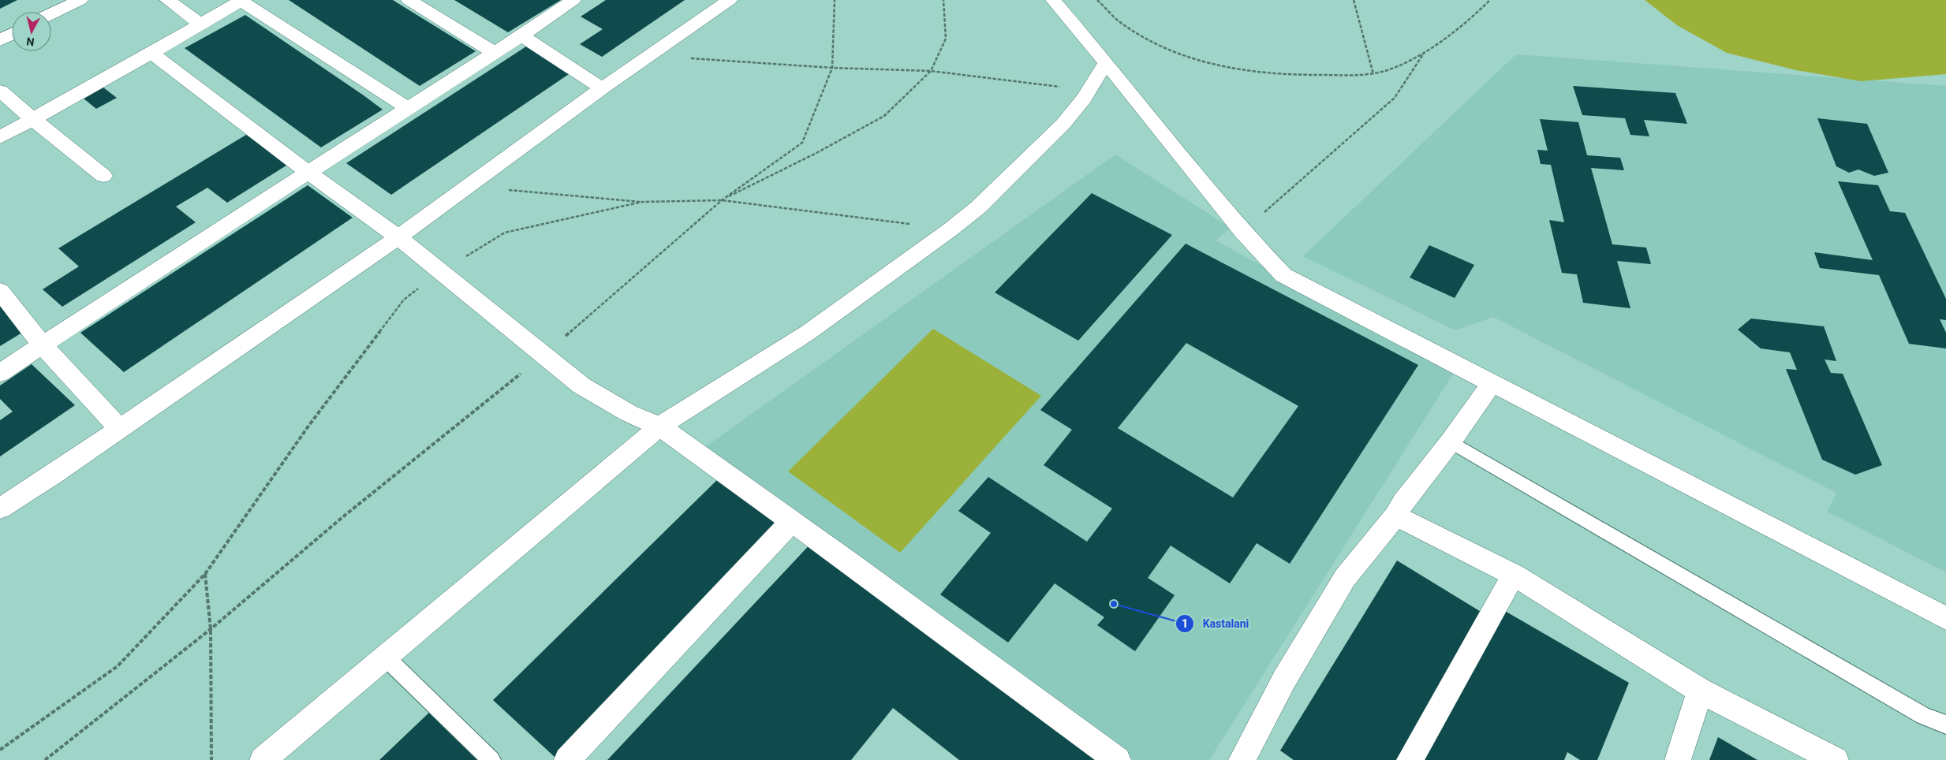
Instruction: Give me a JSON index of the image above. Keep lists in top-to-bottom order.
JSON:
{
  "places": ["Kastalani"],
  "north": "bottom"
}
